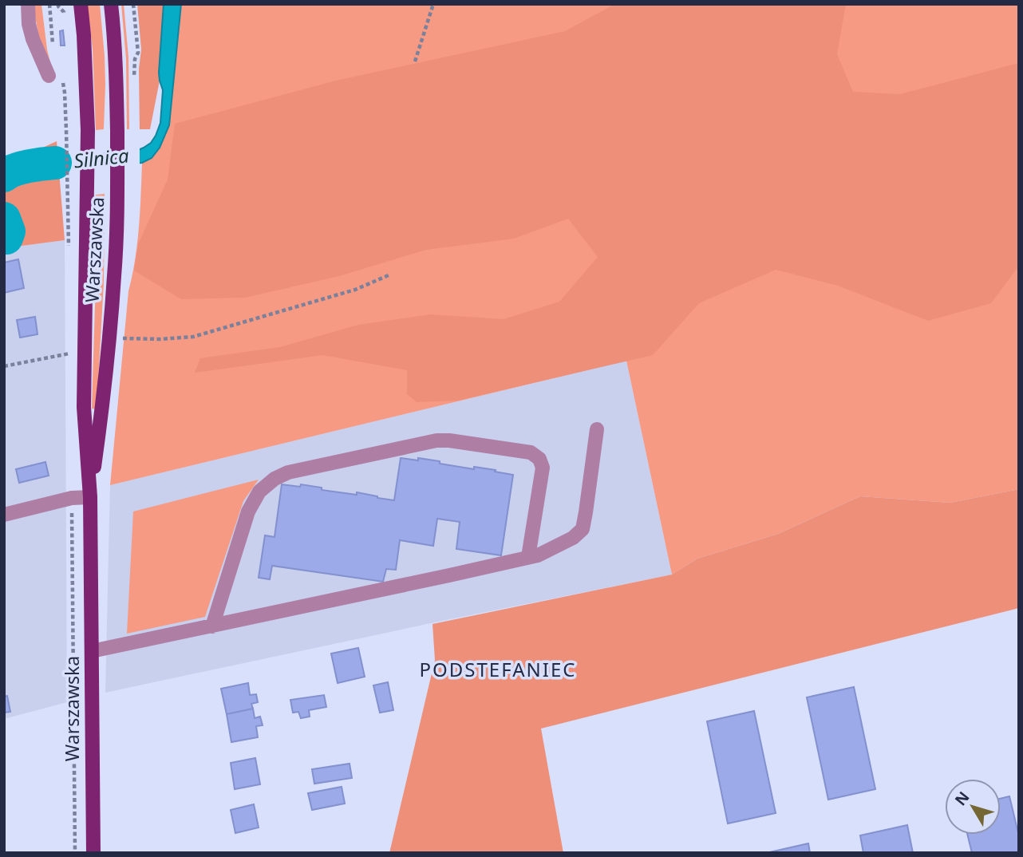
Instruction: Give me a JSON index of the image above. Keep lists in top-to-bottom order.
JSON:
{
  "streets": {
    "main road": ["Warszawska"]
  },
  "districts": ["PODSTEFANIEC"],
  "water": ["Silnica"],
  "north": "top left"
}
